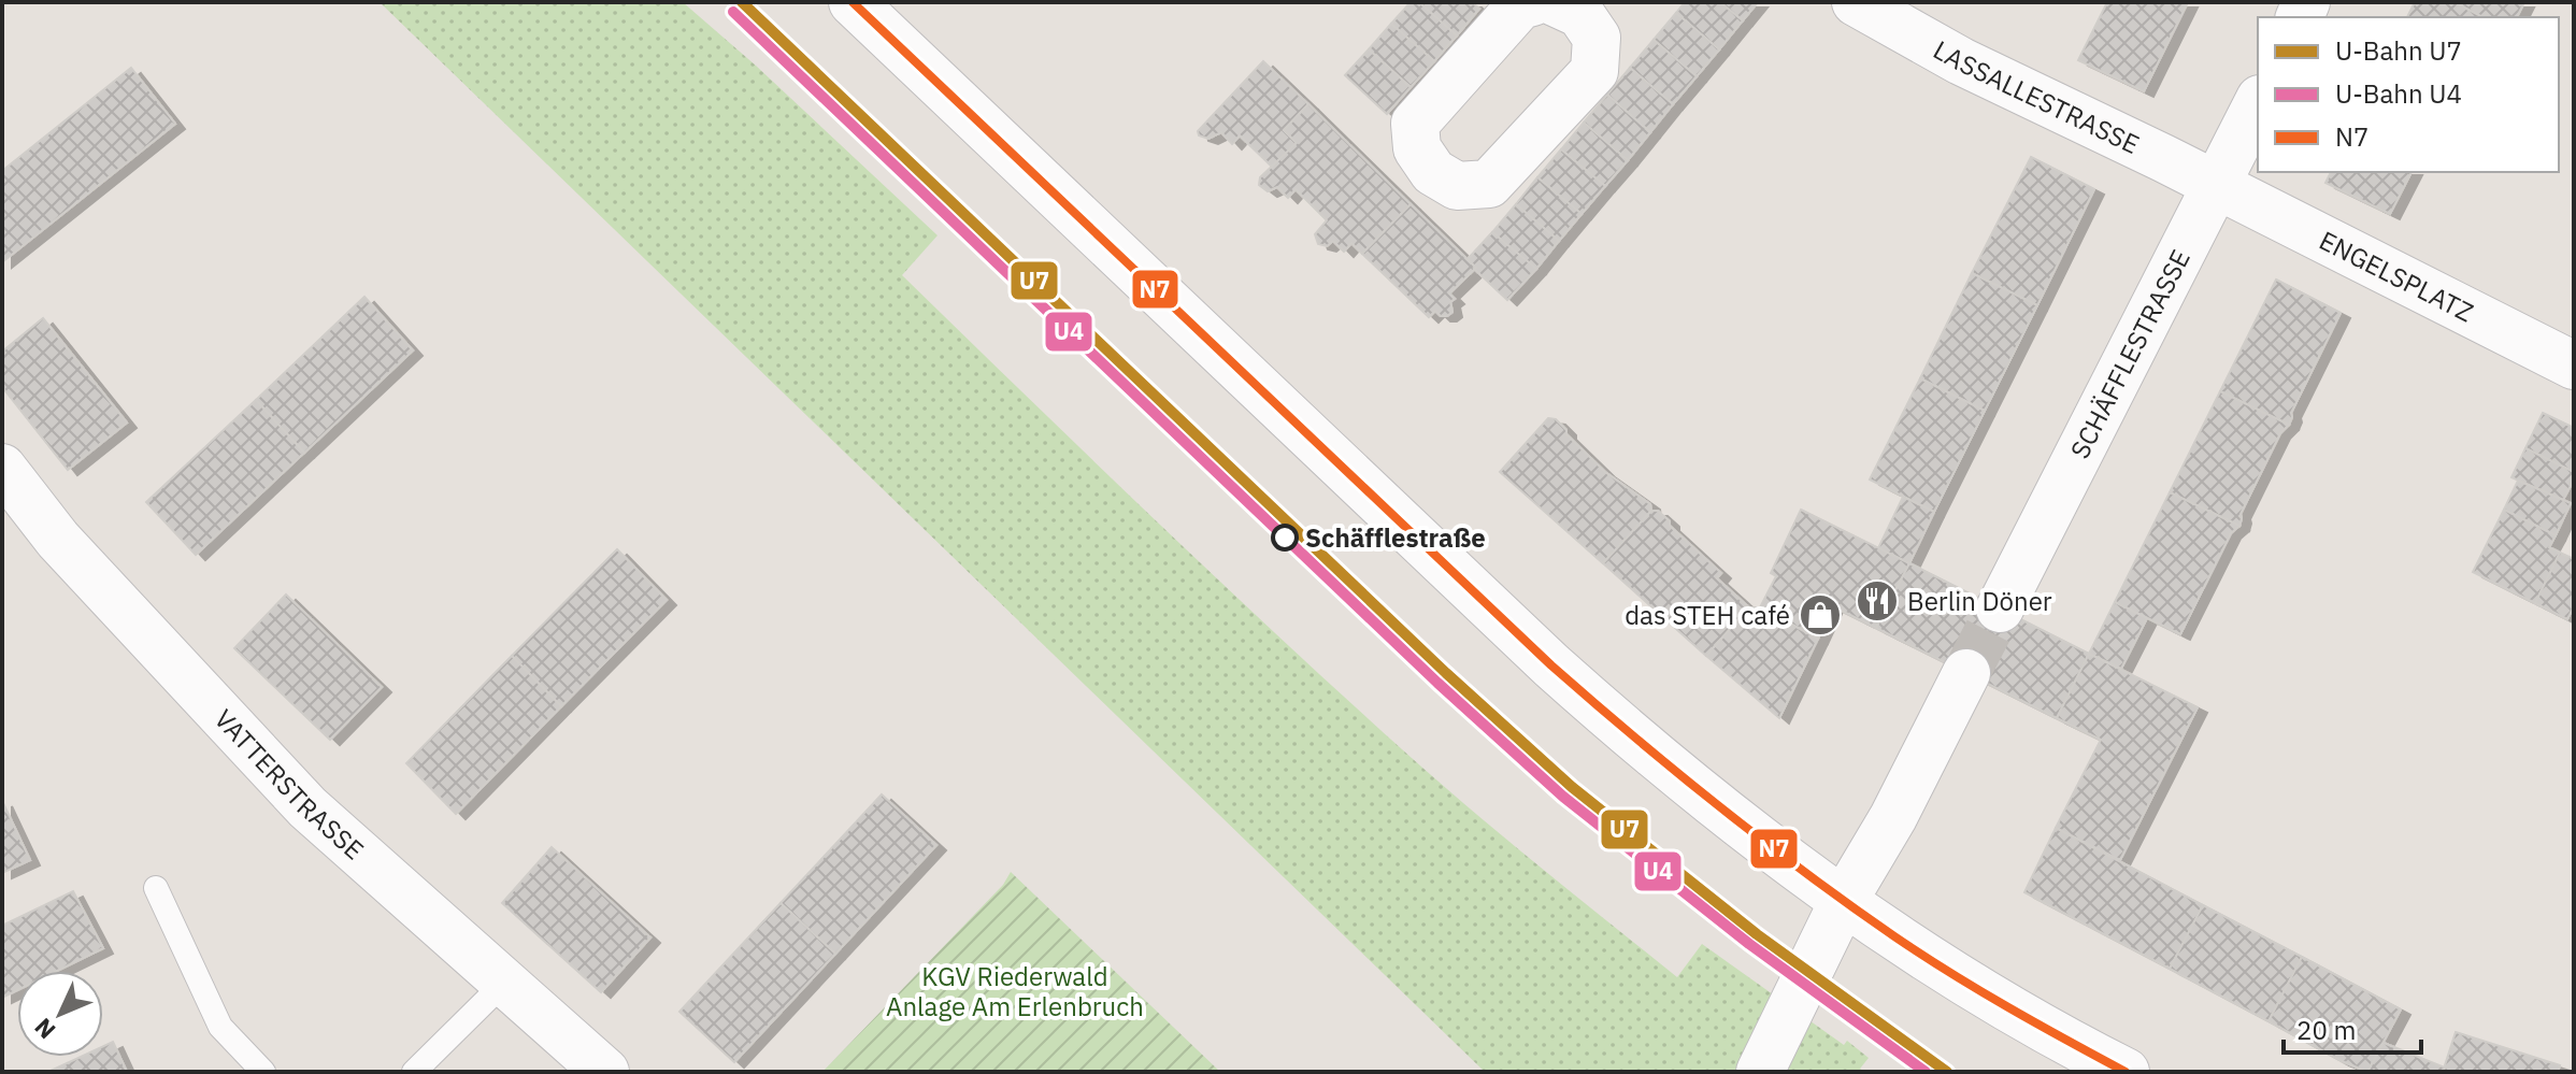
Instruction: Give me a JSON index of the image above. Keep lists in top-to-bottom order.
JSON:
{
  "streets": {
    "street": [
      "LASSALLESTRASSE",
      "ENGELSPLATZ",
      "SCHÄFFLESTRASSE",
      "VATTERSTRASSE"
    ]
  },
  "crossings": [
    ["LASSALLESTRASSE", "ENGELSPLATZ"],
    ["LASSALLESTRASSE", "SCHÄFFLESTRASSE"],
    ["ENGELSPLATZ", "SCHÄFFLESTRASSE"]
  ],
  "parks": ["KGV Riederwald Anlage Am Erlenbruch"],
  "places": {
    "other": ["Schäfflestraße"],
    "restaurant": ["Berlin Döner"],
    "shop": ["das STEH café"]
  },
  "lines": ["metro line U7", "transit line N7", "metro line U4"],
  "legend": ["U-Bahn U7", "U-Bahn U4", "N7"],
  "scale_bar": "20 m",
  "north": "bottom left"
}
